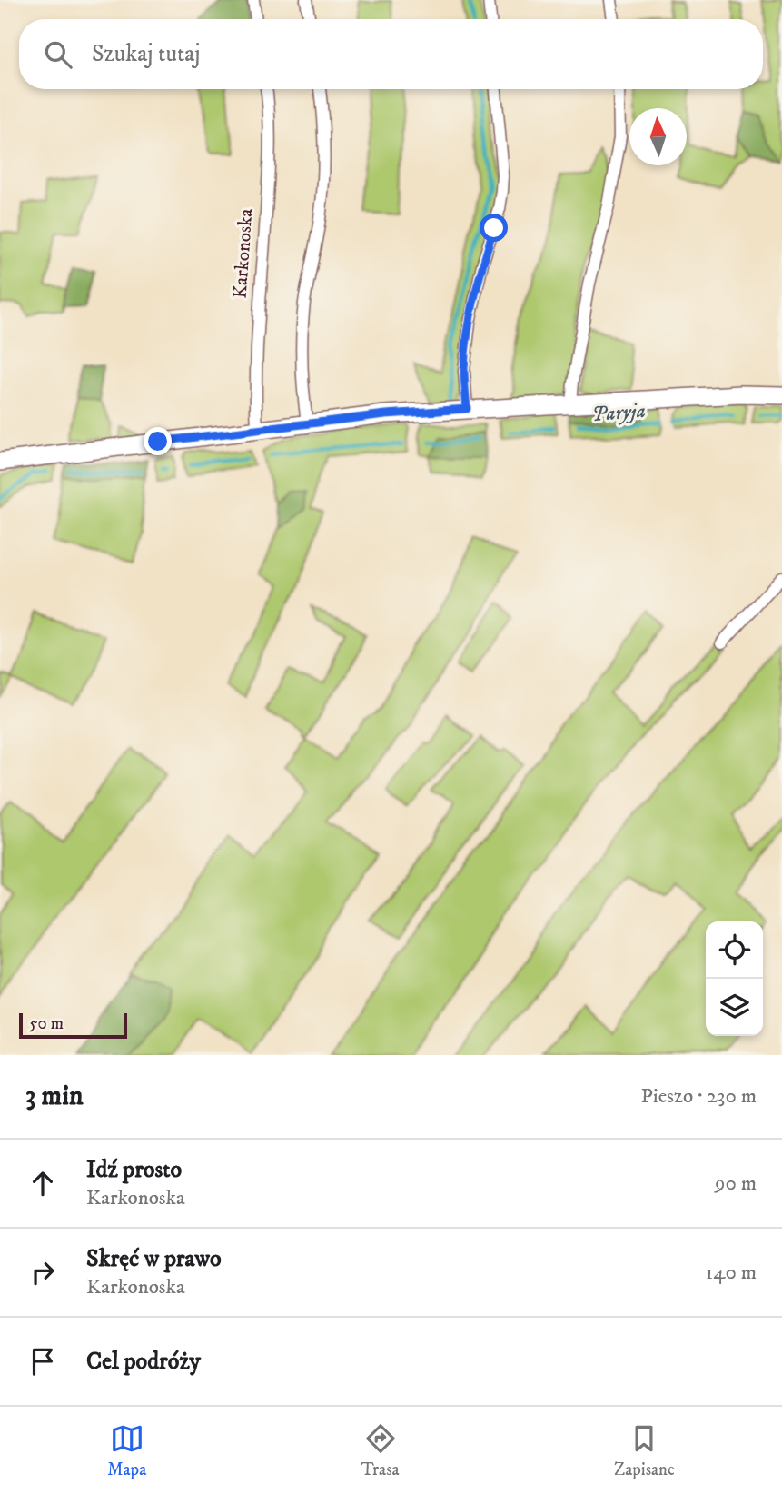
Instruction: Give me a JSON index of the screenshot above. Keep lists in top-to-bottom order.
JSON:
{
  "streets": {
    "street": ["Karkonoska"]
  },
  "water": ["Paryja"],
  "scale_bar": "50 m",
  "north": "top",
  "page": {
    "search": "Szukaj tutaj",
    "scale": "50 m",
    "heading": ["3 min", "Pieszo · 230 m"],
    "list": [
      ["Idź prosto", "Karkonoska", "90 m"],
      ["Skręć w prawo", "Karkonoska", "140 m"],
      "Cel podróży"
    ],
    "nav": ["Mapa", "Trasa", "Zapisane"]
  }
}
